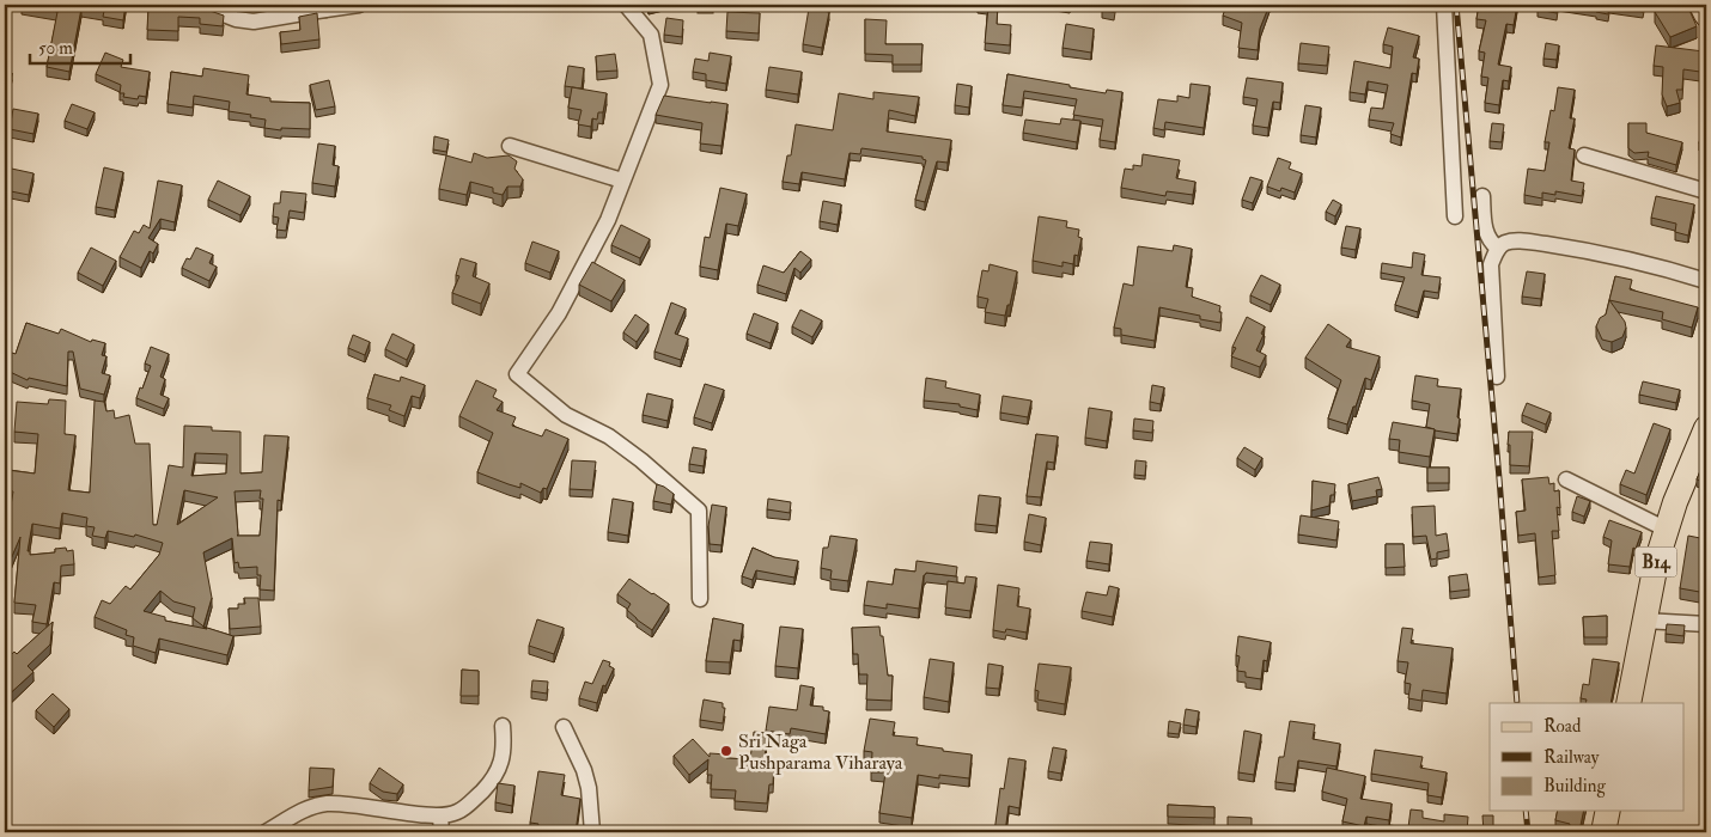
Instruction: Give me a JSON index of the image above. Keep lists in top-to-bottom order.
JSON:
{
  "streets": {
    "main road": ["B14"]
  },
  "places": ["Sri Naga Pushparama Viharaya"],
  "legend": ["Road", "Railway", "Building"],
  "scale_bar": "50 m"
}
